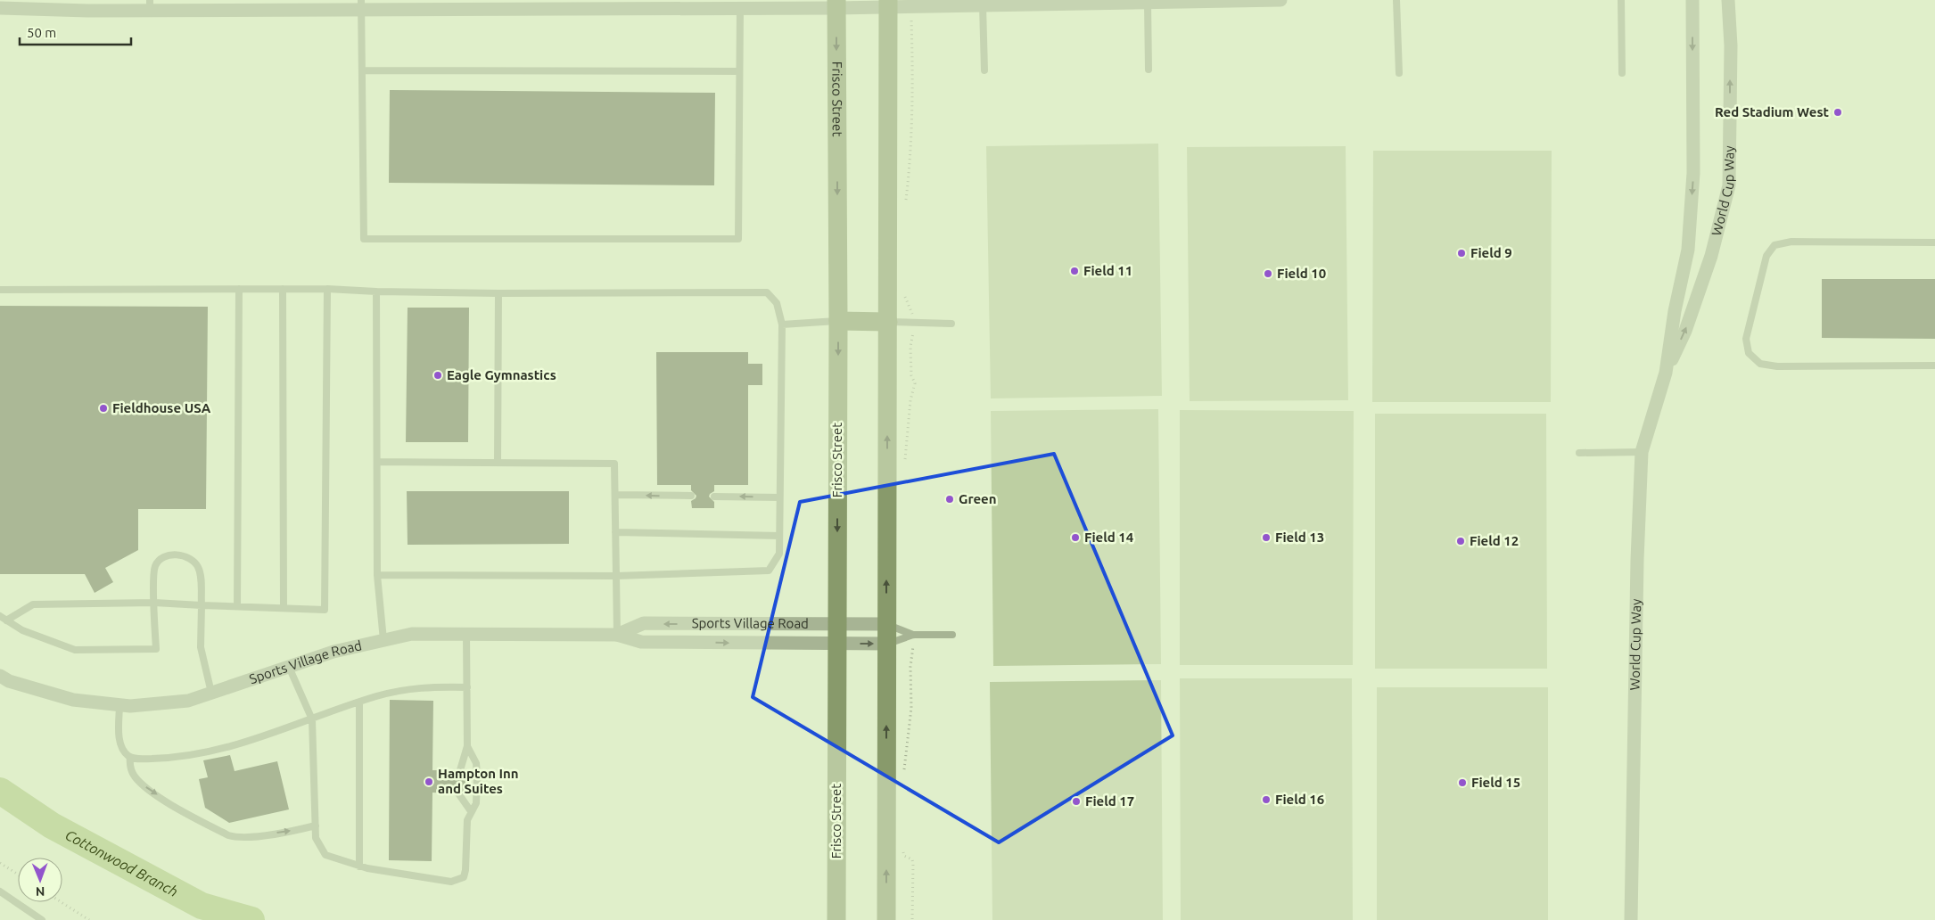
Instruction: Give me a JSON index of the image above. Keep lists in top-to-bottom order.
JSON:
{
  "streets": {
    "street": ["Frisco Street", "World Cup Way", "Sports Village Road"]
  },
  "crossings": [
    ["Frisco Street", "Sports Village Road"]
  ],
  "water": ["Cottonwood Branch"],
  "places": [
    "Red Stadium West",
    "Field 9",
    "Field 11",
    "Field 10",
    "Eagle Gymnastics",
    "Fieldhouse USA",
    "Green",
    "Field 14",
    "Field 13",
    "Field 12",
    "Hampton Inn and Suites",
    "Field 15",
    "Field 16",
    "Field 17"
  ],
  "scale_bar": "50 m",
  "north": "bottom"
}
